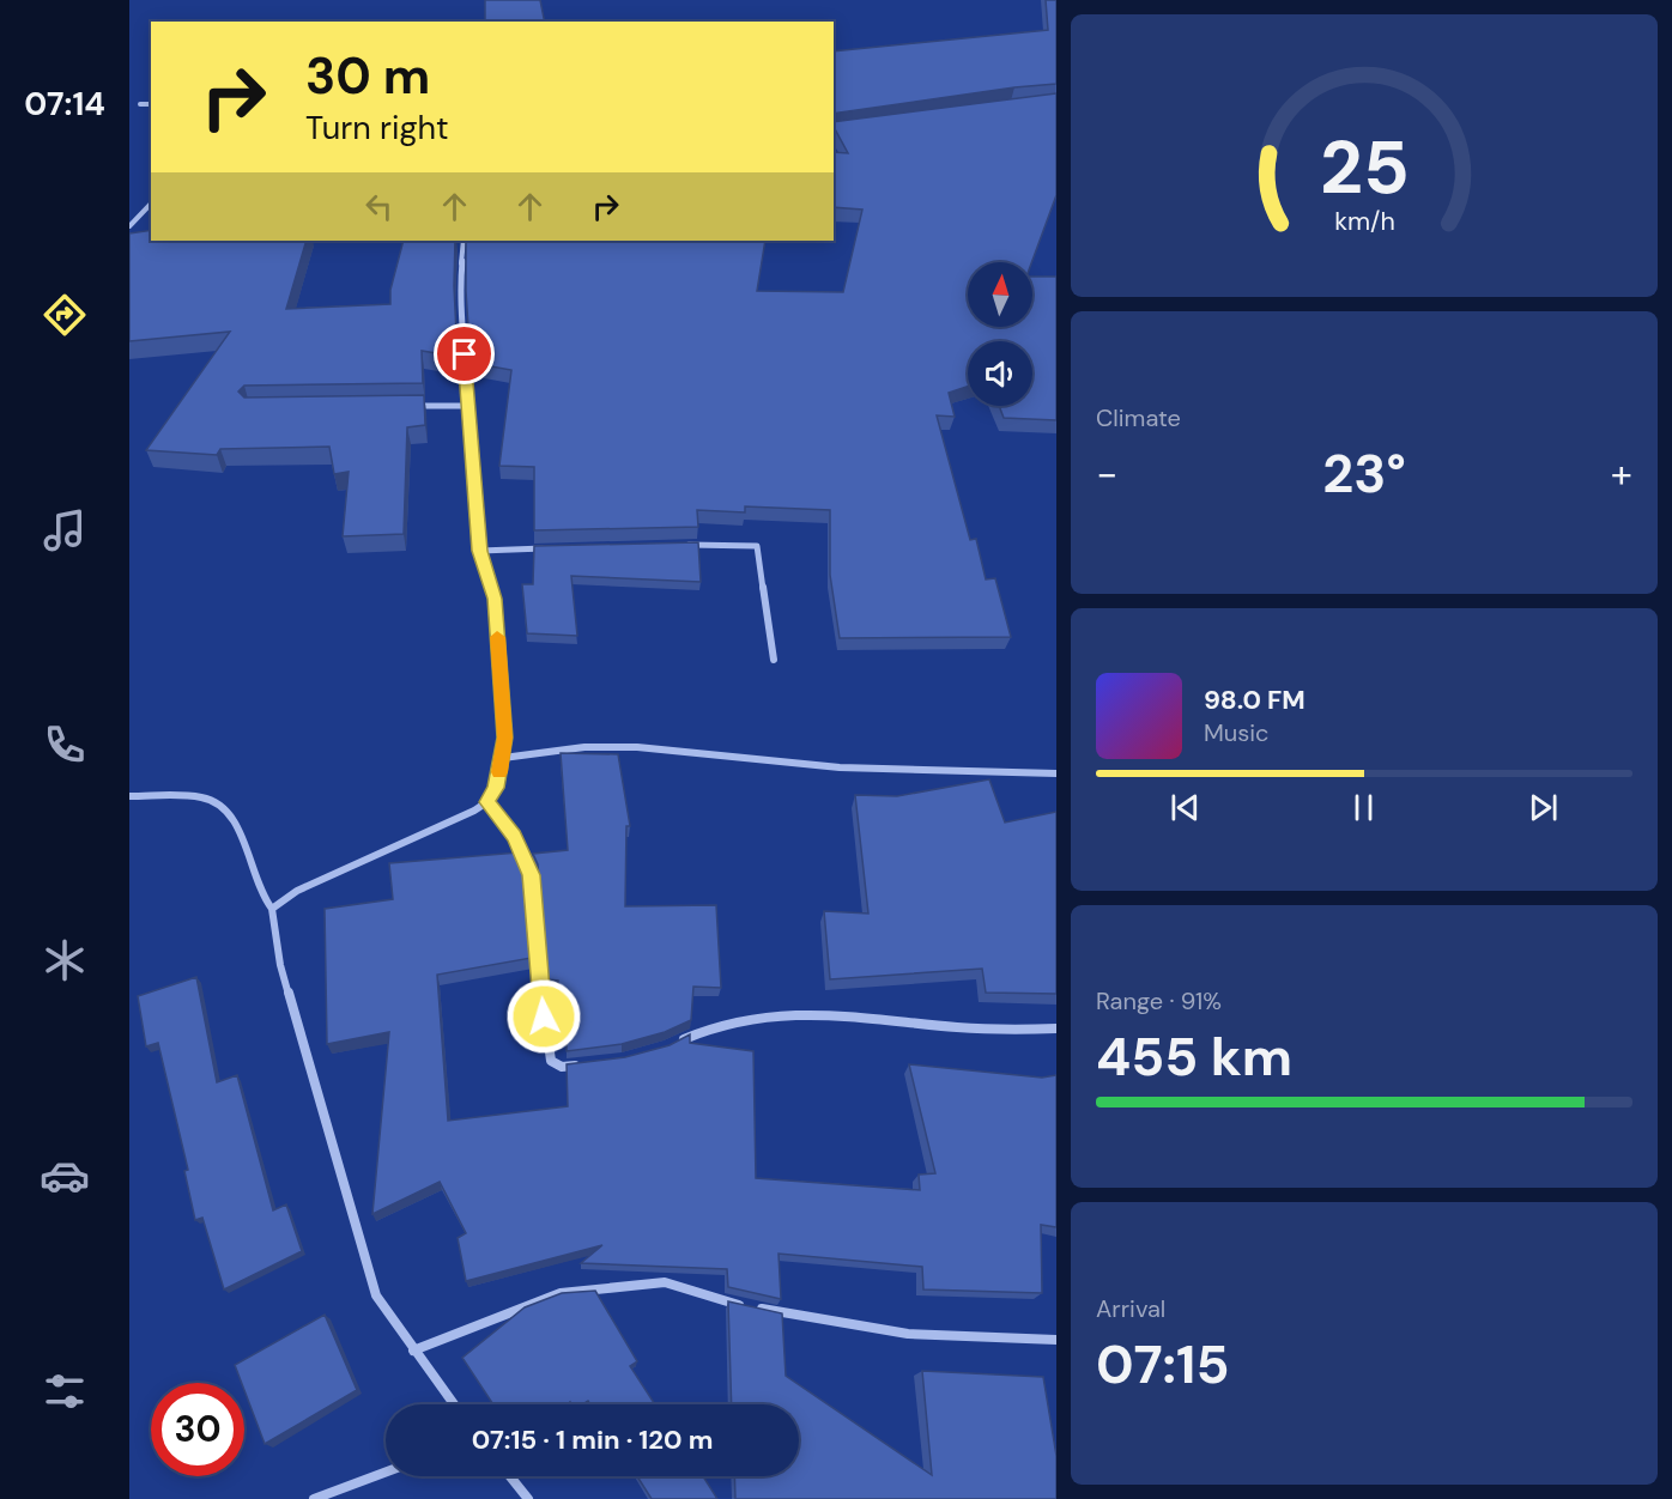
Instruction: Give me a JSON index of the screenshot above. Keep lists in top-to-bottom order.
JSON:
{
  "north": "top",
  "page": {
    "tabs": "07:14",
    "turn": ["30 m", "Turn right"],
    "tile": [
      "Climate",
      ["Range · 91%", "455 km"],
      ["Arrival", "07:15"]
    ],
    "heat": ["−", "23°", "+"],
    "song": ["98.0 FM", "Music"],
    "limit": "30",
    "trip": "07:15 · 1 min · 120 m",
    "gauge": ["25", "km/h"]
  }
}
